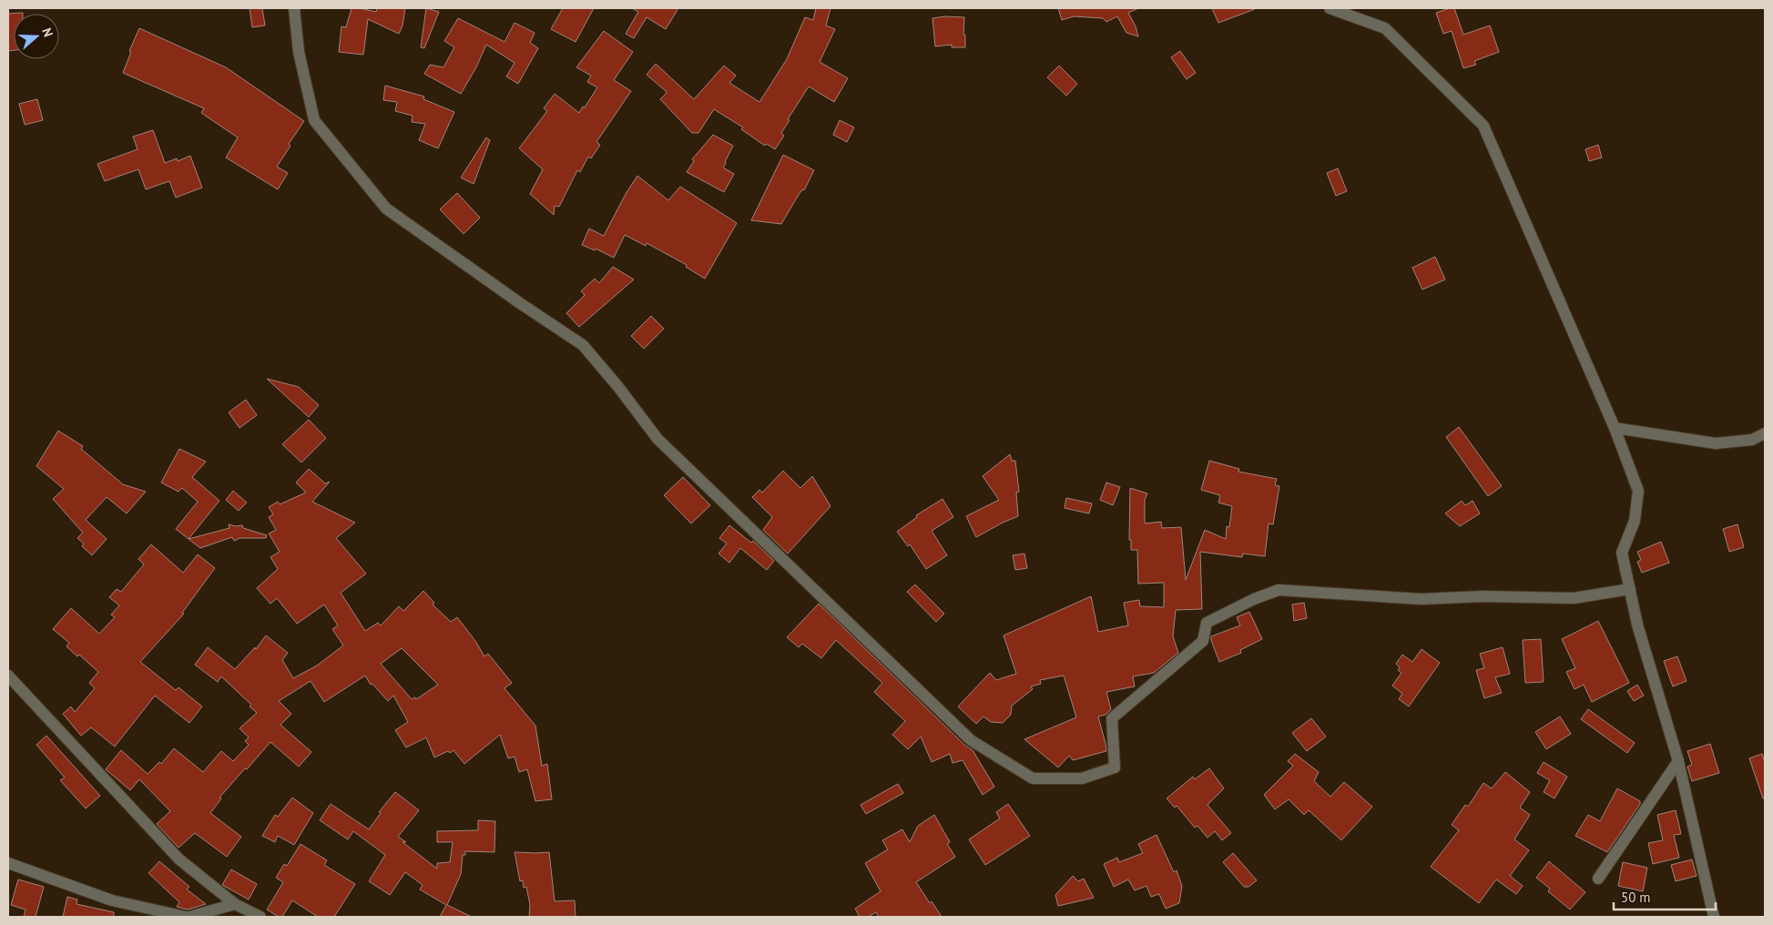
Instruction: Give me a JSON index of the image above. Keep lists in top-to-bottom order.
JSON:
{
  "scale_bar": "50 m",
  "north": "right"
}
